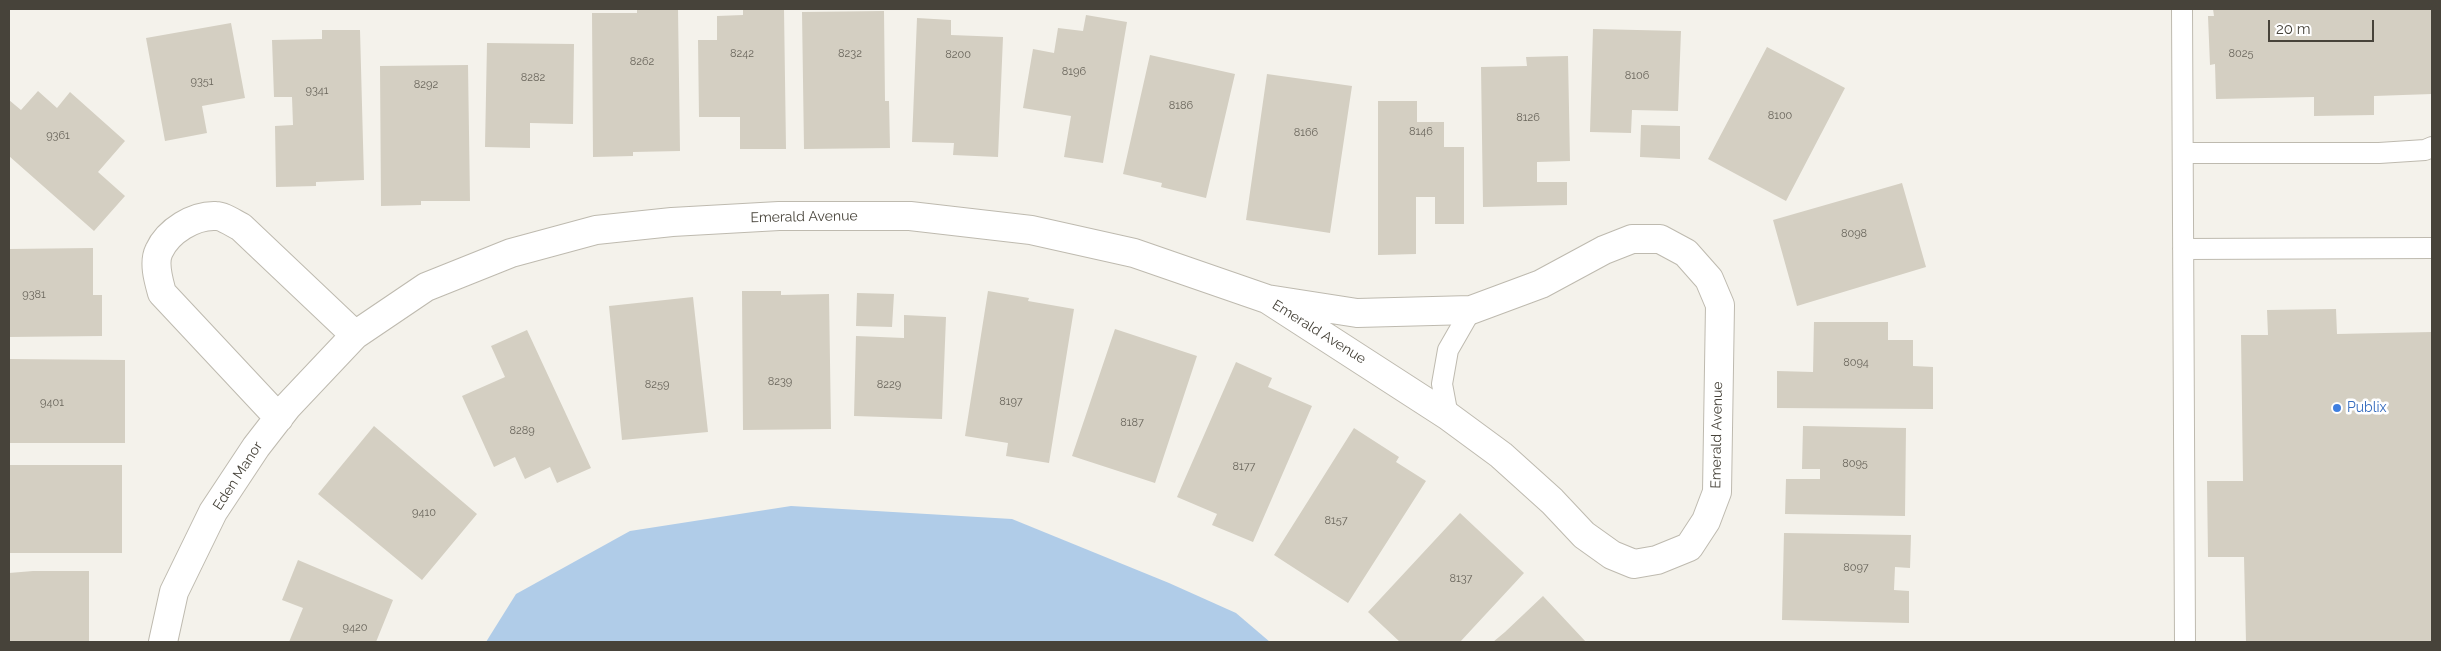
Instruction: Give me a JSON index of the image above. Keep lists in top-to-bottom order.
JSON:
{
  "streets": {
    "street": ["Emerald Avenue", "Eden Manor"]
  },
  "crossings": [
    ["Emerald Avenue", "Eden Manor"]
  ],
  "places": ["Publix"],
  "house_numbers": [
    "8242",
    "8232",
    "8025",
    "8200",
    "8262",
    "8196",
    "8106",
    "8282",
    "9351",
    "8292",
    "9341",
    "8186",
    "8100",
    "8126",
    "8146",
    "8166",
    "9361",
    "8098",
    "9381",
    "8094",
    "8239",
    "8259",
    "8229",
    "8197",
    "9401",
    "8187",
    "8289",
    "8095",
    "8177",
    "9410",
    "8157",
    "8097",
    "8137",
    "9420"
  ],
  "scale_bar": "20 m"
}
